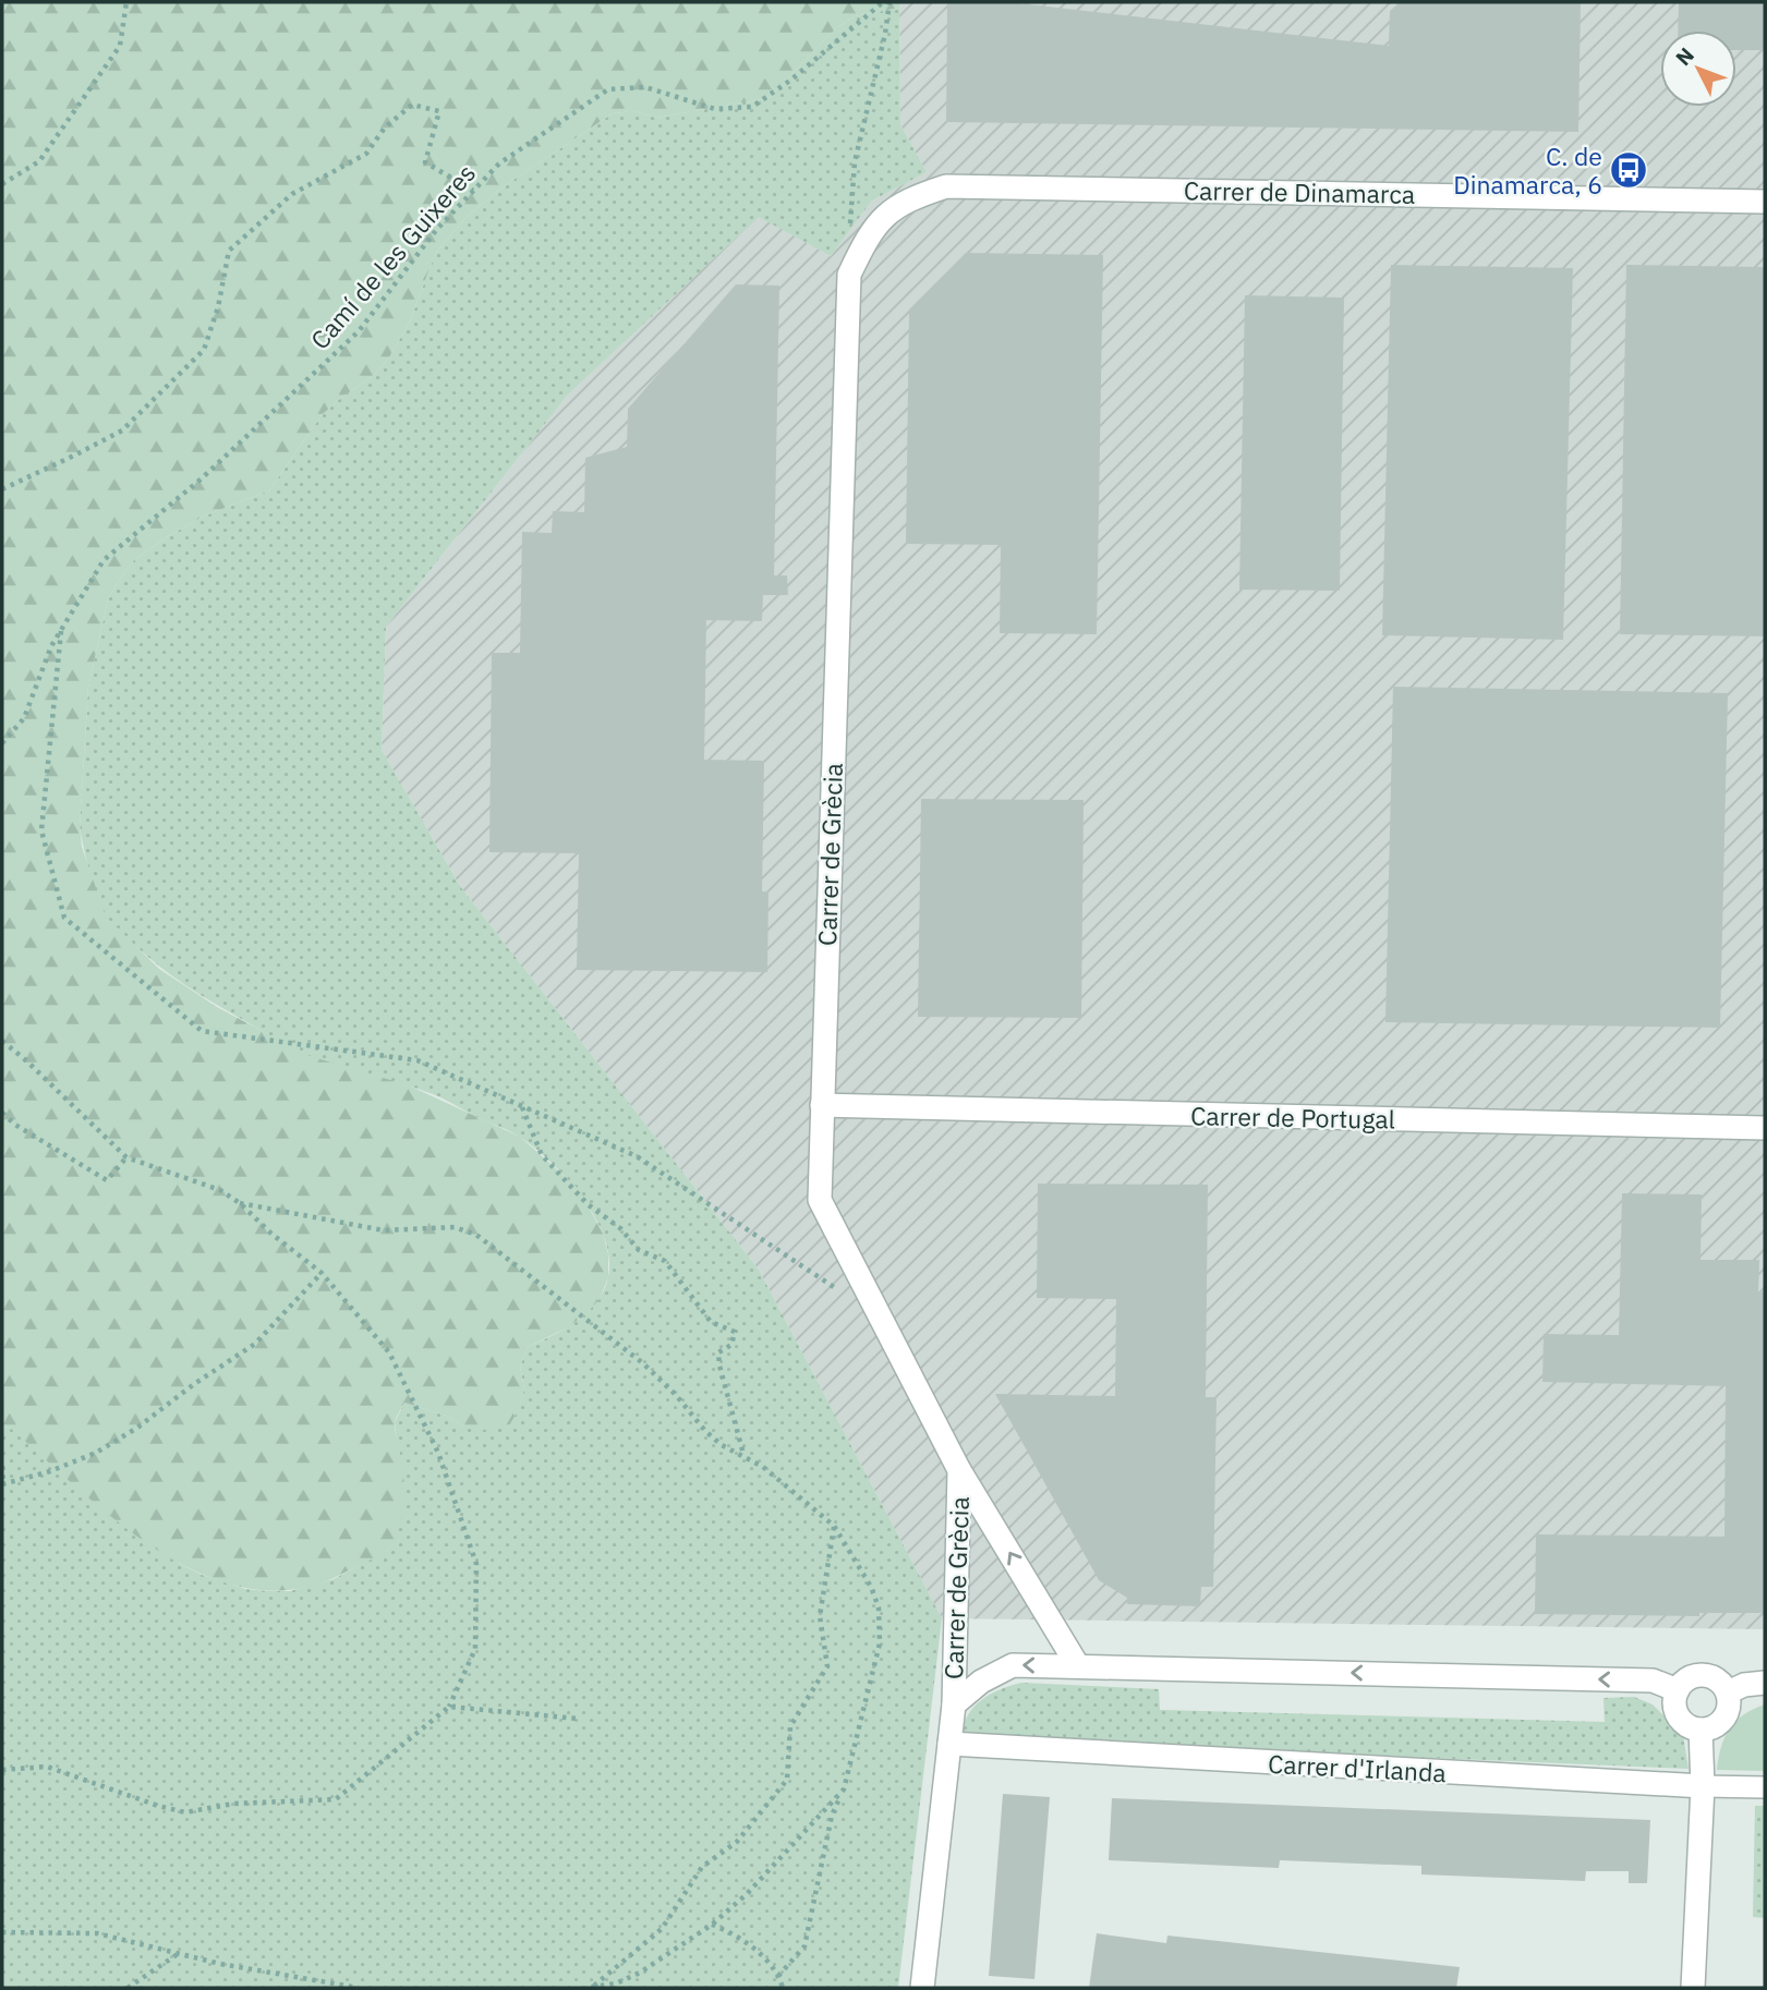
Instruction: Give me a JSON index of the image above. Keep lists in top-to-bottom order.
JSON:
{
  "streets": {
    "street": [
      "Carrer de Dinamarca",
      "Carrer de Grècia",
      "Carrer de Portugal",
      "Carrer d'Irlanda"
    ],
    "path": ["Camí de les Guixeres"]
  },
  "crossings": [
    ["Carrer de Dinamarca", "Carrer de Grècia"],
    ["Carrer de Grècia", "Carrer de Portugal"],
    ["Carrer de Grècia", "Carrer d'Irlanda"]
  ],
  "places": {
    "bus stop": ["C. de Dinamarca, 6"]
  },
  "north": "top left"
}
